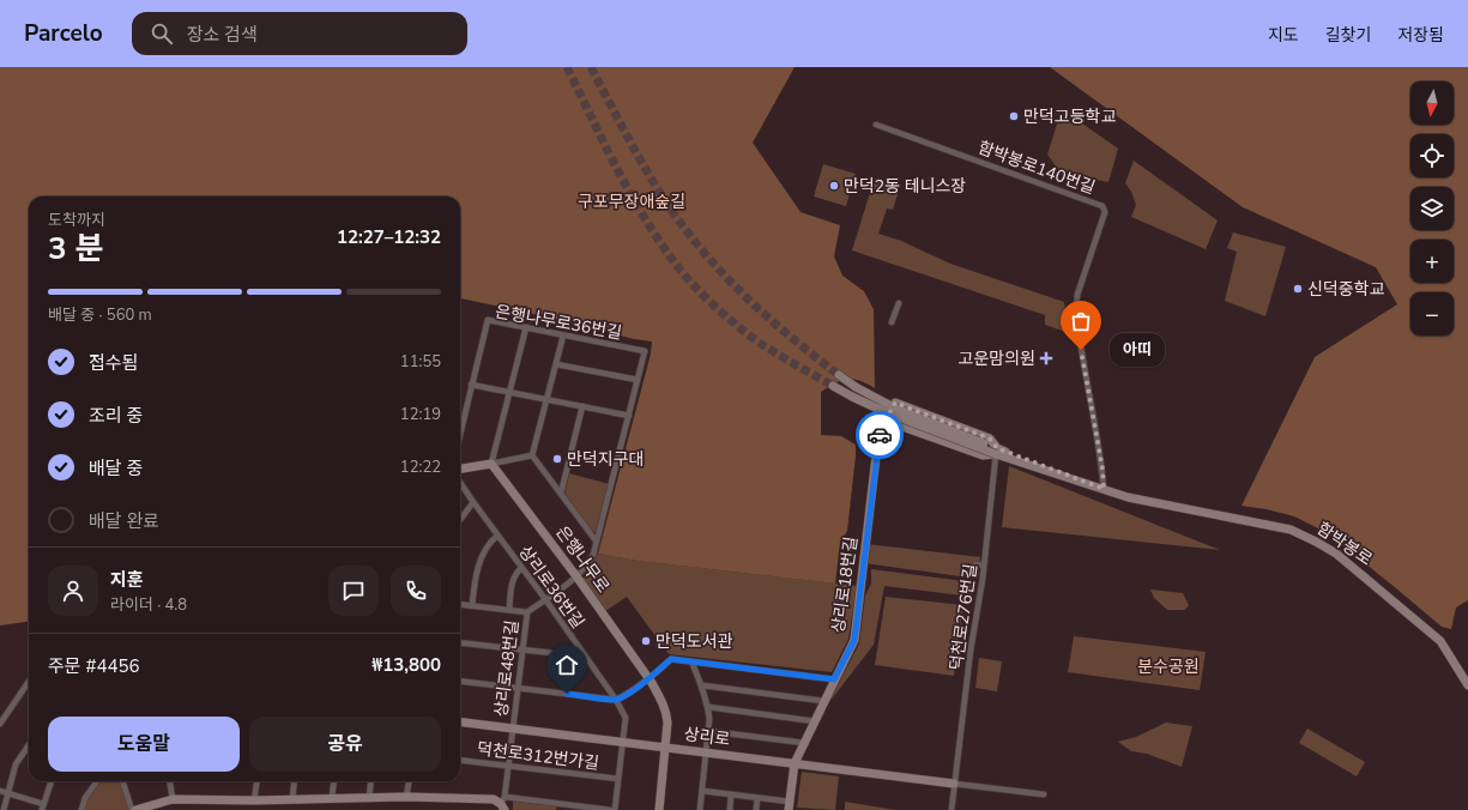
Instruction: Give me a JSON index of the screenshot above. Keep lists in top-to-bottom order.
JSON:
{
  "streets": {
    "main road": [
      "함박봉로",
      "은행나무로",
      "상리로18번길",
      "상리로"
    ],
    "street": [
      "함박봉로140번길",
      "은행나무로36번길",
      "상리로36번길",
      "덕천로276번길",
      "상리로48번길",
      "덕천로312번가길"
    ]
  },
  "crossings": [
    ["함박봉로140번길", "함박봉로"],
    ["은행나무로36번길", "은행나무로"],
    ["은행나무로36번길", "상리로36번길"],
    ["은행나무로36번길", "상리로48번길"],
    ["함박봉로", "상리로18번길"],
    ["함박봉로", "덕천로276번길"],
    ["은행나무로", "상리로"],
    ["상리로18번길", "덕천로276번길"],
    ["상리로18번길", "상리로"],
    ["상리로36번길", "상리로"],
    ["상리로36번길", "덕천로312번가길"],
    ["덕천로276번길", "상리로"],
    ["상리로48번길", "상리로"],
    ["상리로48번길", "덕천로312번가길"]
  ],
  "parks": ["구포무장애숲길", "분수공원"],
  "places": {
    "other": [
      "만덕고등학교",
      "만덕2동 테니스장",
      "신덕중학교",
      "아띠",
      "만덕지구대",
      "만덕도서관"
    ],
    "health": ["고운맘의원"]
  },
  "north": "bottom",
  "page": {
    "header": "Parcelo",
    "search": "장소 검색",
    "nav": ["지도", "길찾기", "저장됨"],
    "map_buttons": ["+", "−"],
    "heading": ["3 분", "도착까지", "12:27–12:32"],
    "panel": [
      "지훈",
      "라이더 · 4.8",
      "주문 #4456",
      "₩13,800"
    ],
    "bar": "배달 중 · 560 m",
    "bubble": "아띠",
    "list": [
      ["접수됨", "11:55"],
      ["조리 중", "12:19"],
      ["배달 중", "12:22"],
      "배달 완료"
    ],
    "buttons": ["도움말", "공유"]
  }
}
